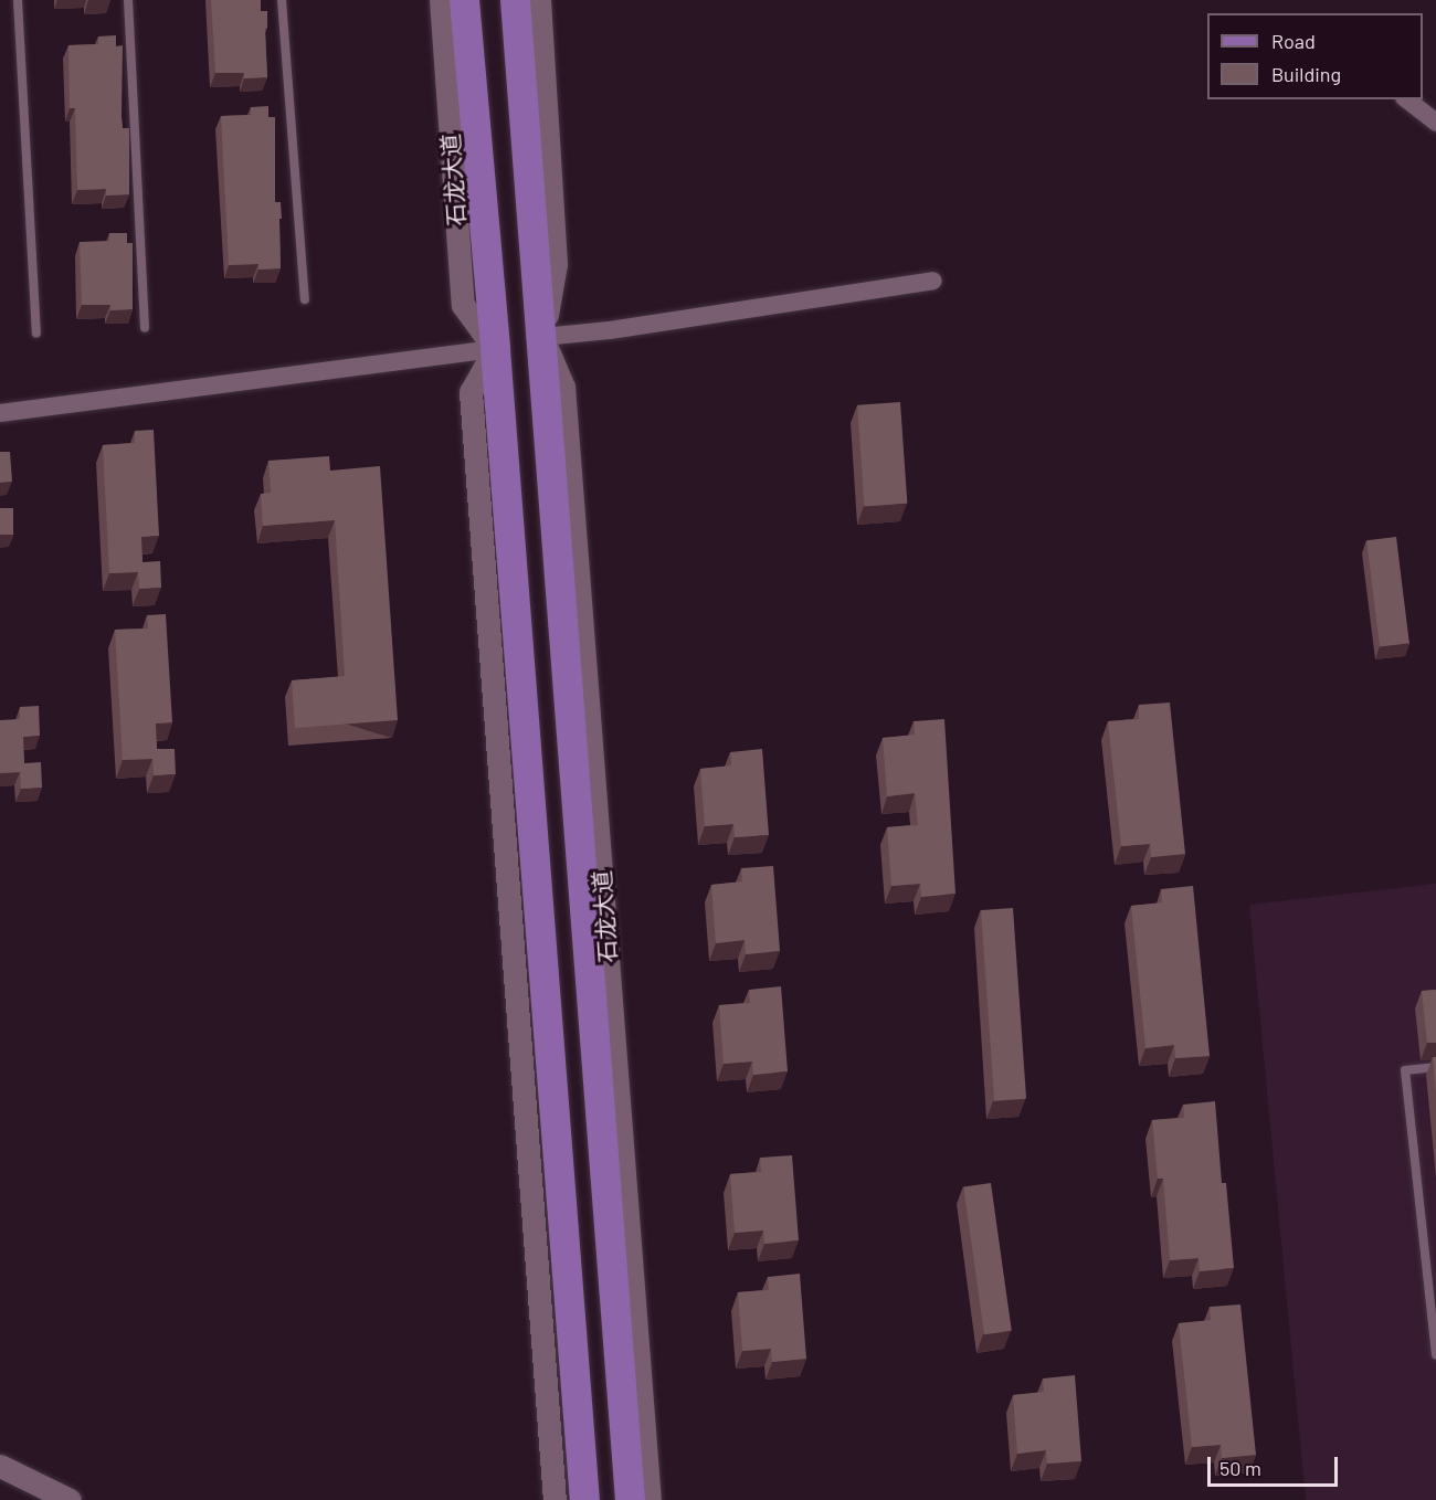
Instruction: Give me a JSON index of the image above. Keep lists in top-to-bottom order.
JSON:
{
  "streets": {
    "main road": ["石龙大道"]
  },
  "legend": ["Road", "Building"],
  "scale_bar": "50 m"
}
